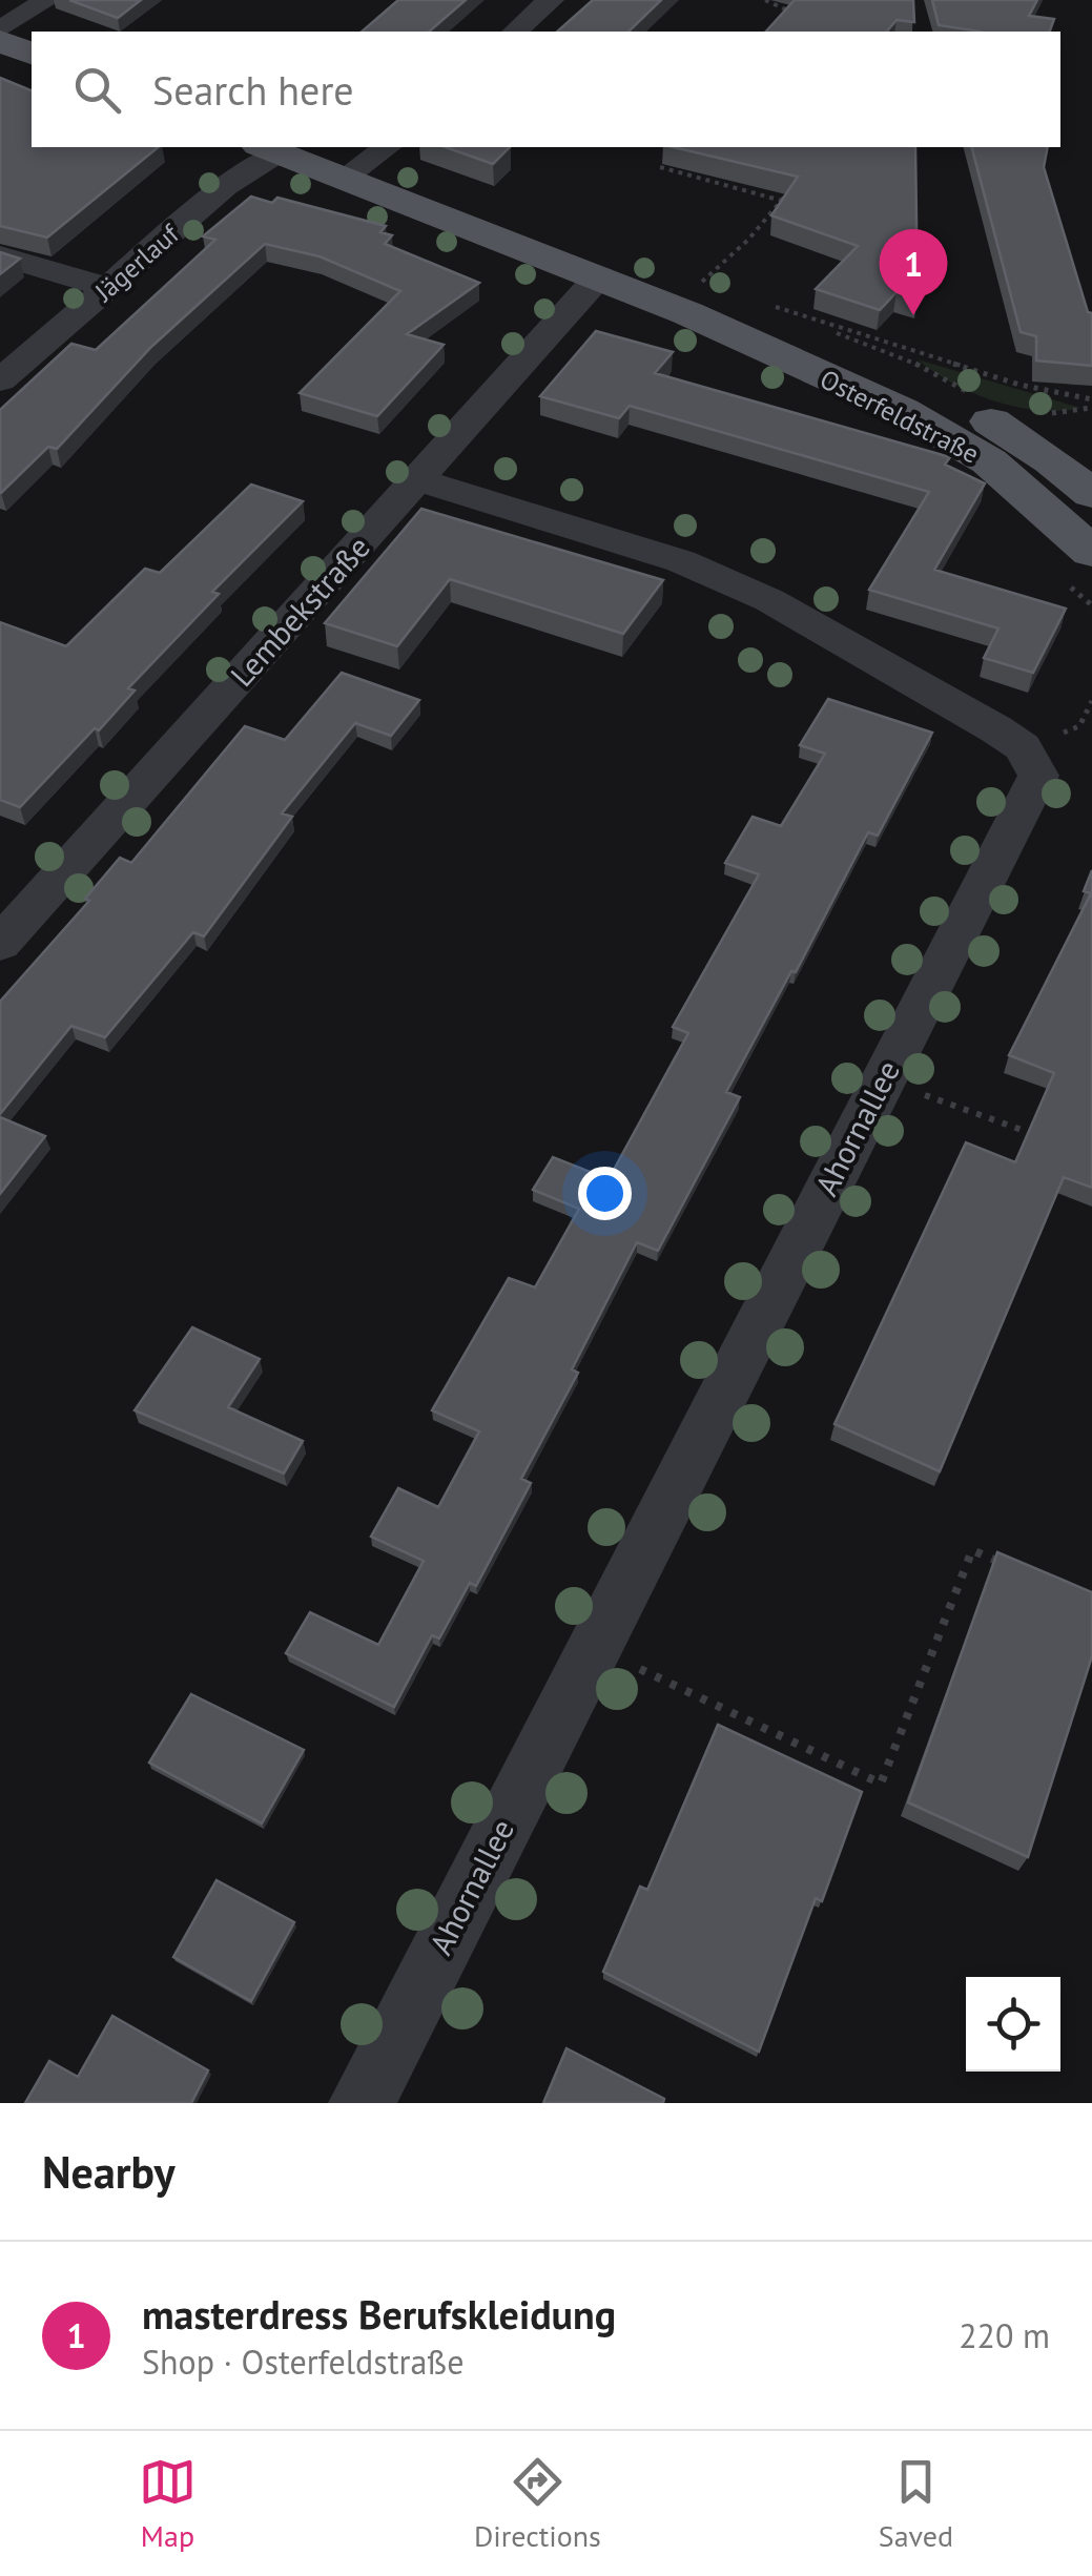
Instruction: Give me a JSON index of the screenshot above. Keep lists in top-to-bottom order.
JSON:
{
  "streets": {
    "main road": ["Osterfeldstraße"],
    "street": ["Jägerlauf", "Lembekstraße", "Ahornallee"]
  },
  "crossings": [
    ["Jägerlauf", "Osterfeldstraße"],
    ["Osterfeldstraße", "Lembekstraße"],
    ["Lembekstraße", "Ahornallee"]
  ],
  "page": {
    "search": "Search here",
    "pins": "1",
    "heading": "Nearby",
    "list": [
      {
        "mark": "1",
        "name": "masterdress Berufskleidung",
        "note": "Shop · Osterfeldstraße",
        "value": "220 m"
      }
    ],
    "nav": ["Map", "Directions", "Saved"]
  }
}
